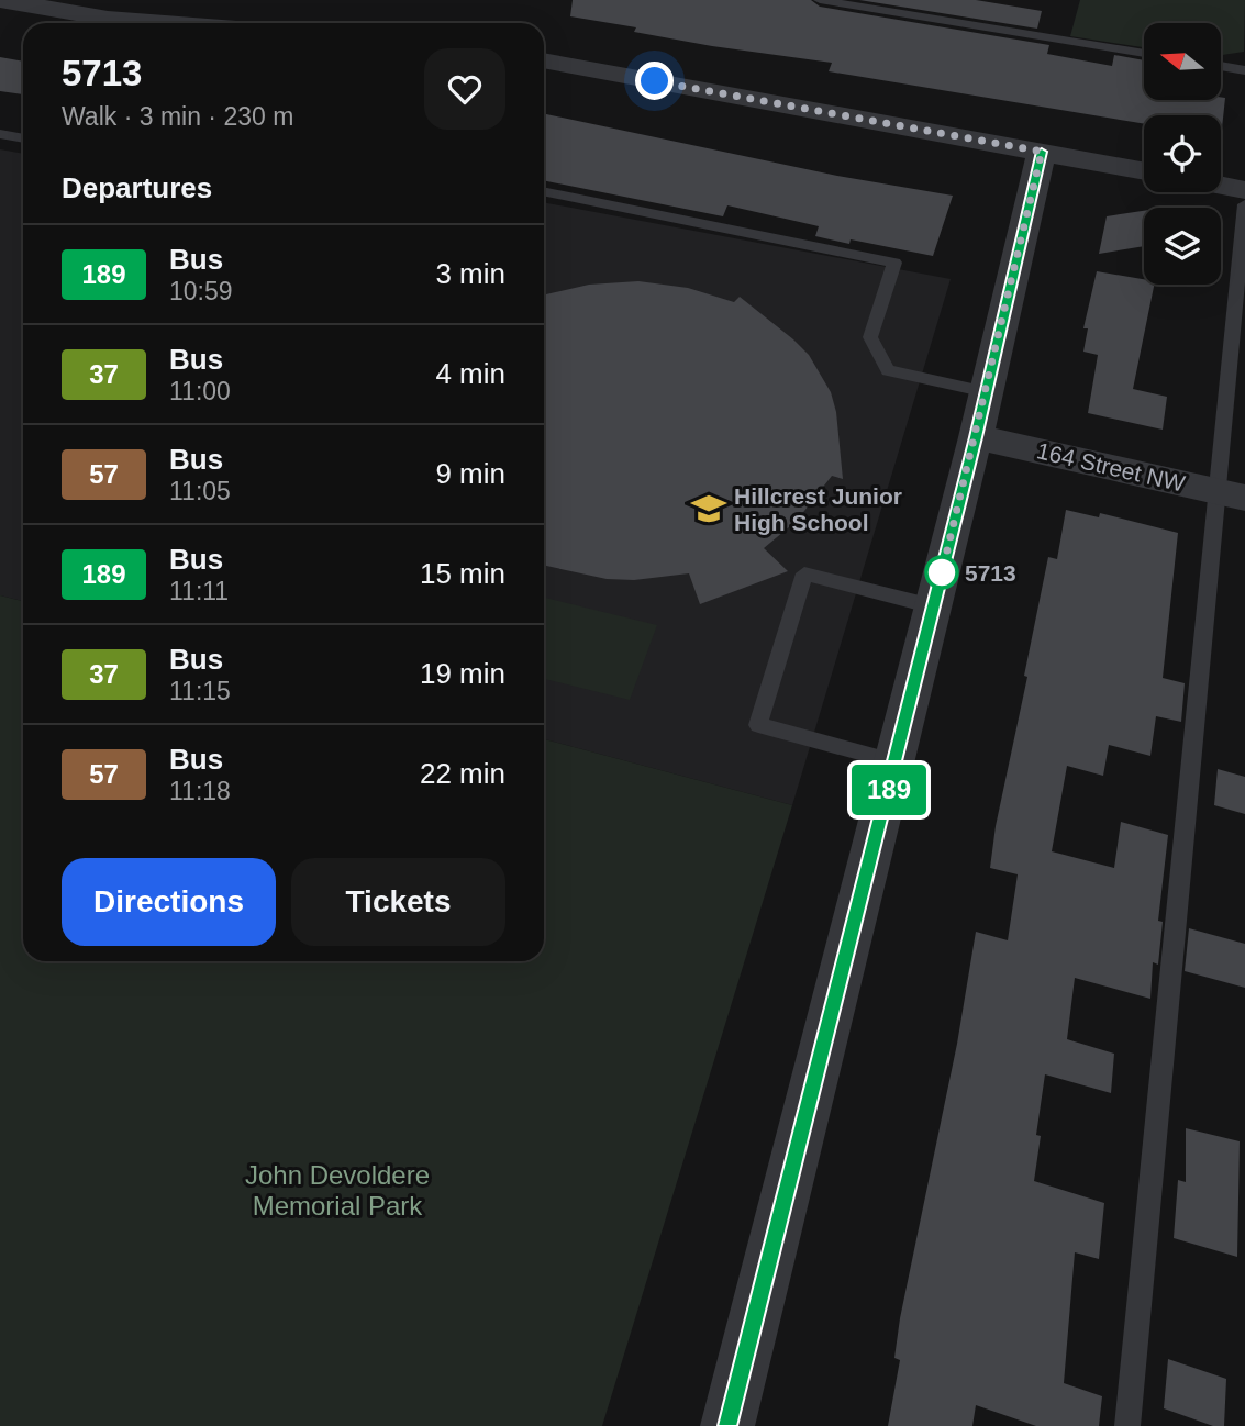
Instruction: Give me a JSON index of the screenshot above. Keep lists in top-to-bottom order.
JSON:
{
  "streets": {
    "street": ["164 Street NW"]
  },
  "parks": ["John Devoldere Memorial Park"],
  "places": {
    "school or university": ["Hillcrest Junior High School"],
    "other": ["5713"]
  },
  "lines": ["bus line 189"],
  "north": "left",
  "page": {
    "on_map": "189",
    "heading": [
      ["5713", "Walk · 3 min · 230 m"],
      "Departures"
    ],
    "list": [
      {
        "mark": "189",
        "name": "Bus",
        "note": "10:59",
        "value": "3 min"
      },
      {
        "mark": "37",
        "name": "Bus",
        "note": "11:00",
        "value": "4 min"
      },
      {
        "mark": "57",
        "name": "Bus",
        "note": "11:05",
        "value": "9 min"
      },
      {
        "mark": "189",
        "name": "Bus",
        "note": "11:11",
        "value": "15 min"
      },
      {
        "mark": "37",
        "name": "Bus",
        "note": "11:15",
        "value": "19 min"
      },
      {
        "mark": "57",
        "name": "Bus",
        "note": "11:18",
        "value": "22 min"
      }
    ],
    "buttons": ["Directions", "Tickets"]
  }
}
